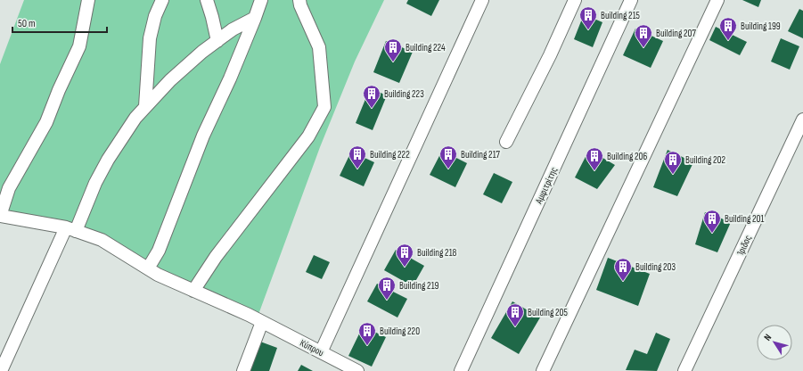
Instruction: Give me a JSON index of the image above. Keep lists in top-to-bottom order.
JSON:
{
  "streets": {
    "street": ["Αμφιτρίτης", "Ίριδος", "Κύπρου"]
  },
  "places": {
    "building": [
      "Building 215",
      "Building 199",
      "Building 207",
      "Building 224",
      "Building 223",
      "Building 222",
      "Building 217",
      "Building 206",
      "Building 202",
      "Building 201",
      "Building 218",
      "Building 203",
      "Building 219",
      "Building 205",
      "Building 220"
    ]
  },
  "scale_bar": "50 m",
  "north": "top left"
}
